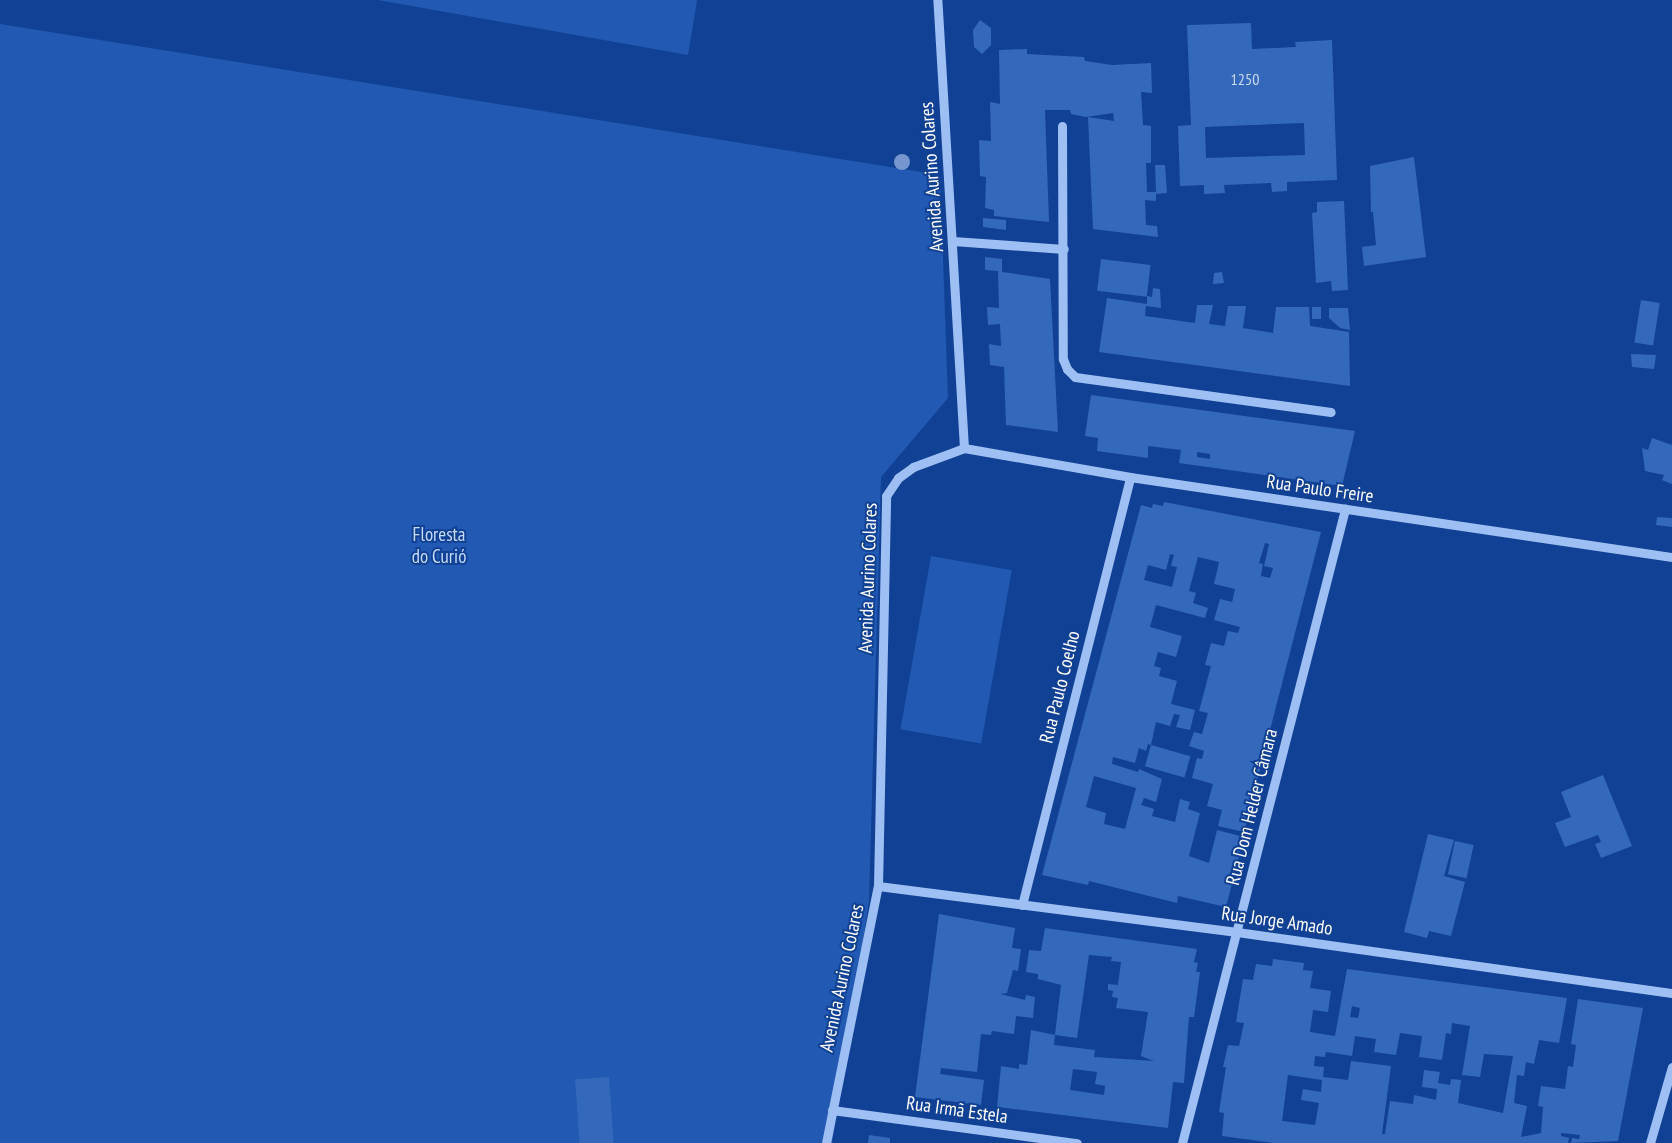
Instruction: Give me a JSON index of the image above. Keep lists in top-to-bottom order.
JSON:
{
  "streets": {
    "street": [
      "Avenida Aurino Colares",
      "Rua Paulo Freire",
      "Rua Paulo Coelho",
      "Rua Dom Helder Câmara",
      "Rua Jorge Amado",
      "Rua Irmã Estela"
    ]
  },
  "crossings": [
    ["Avenida Aurino Colares", "Rua Paulo Freire"],
    ["Avenida Aurino Colares", "Rua Jorge Amado"],
    ["Avenida Aurino Colares", "Rua Irmã Estela"],
    ["Rua Paulo Freire", "Rua Paulo Coelho"],
    ["Rua Paulo Freire", "Rua Dom Helder Câmara"],
    ["Rua Paulo Coelho", "Rua Jorge Amado"],
    ["Rua Dom Helder Câmara", "Rua Jorge Amado"]
  ],
  "parks": ["Floresta do Curió"],
  "house_numbers": ["1250"]
}
